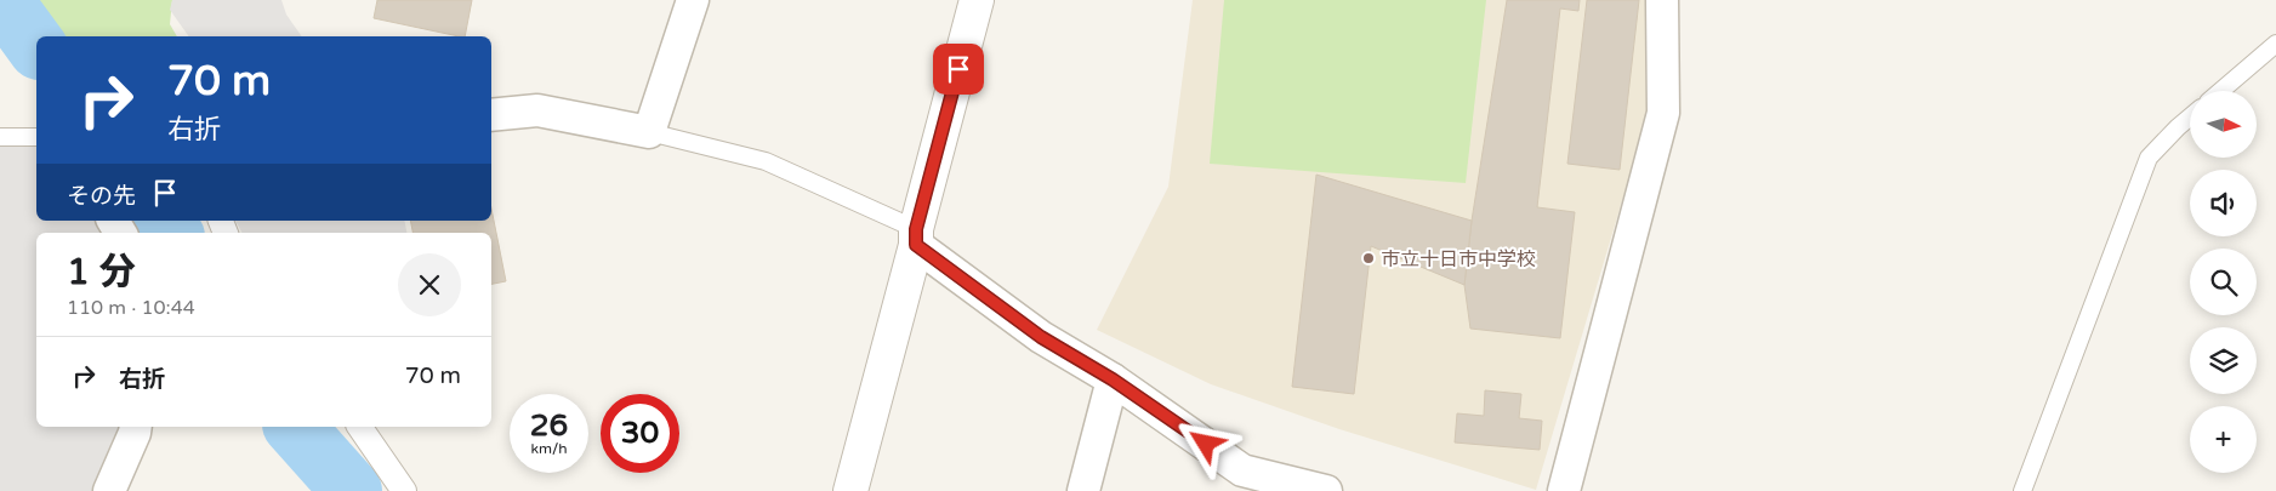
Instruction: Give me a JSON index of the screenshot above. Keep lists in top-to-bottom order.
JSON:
{
  "places": ["市立十日市中学校"],
  "north": "right",
  "page": {
    "turn": ["70 m", "右折"],
    "map_buttons": "+",
    "then": "その先",
    "heading": ["1 分", "110 m · 10:44"],
    "list": [
      {
        "name": "右折",
        "value": "70 m"
      }
    ],
    "speed": "26 km/h",
    "limit": "30"
  }
}
